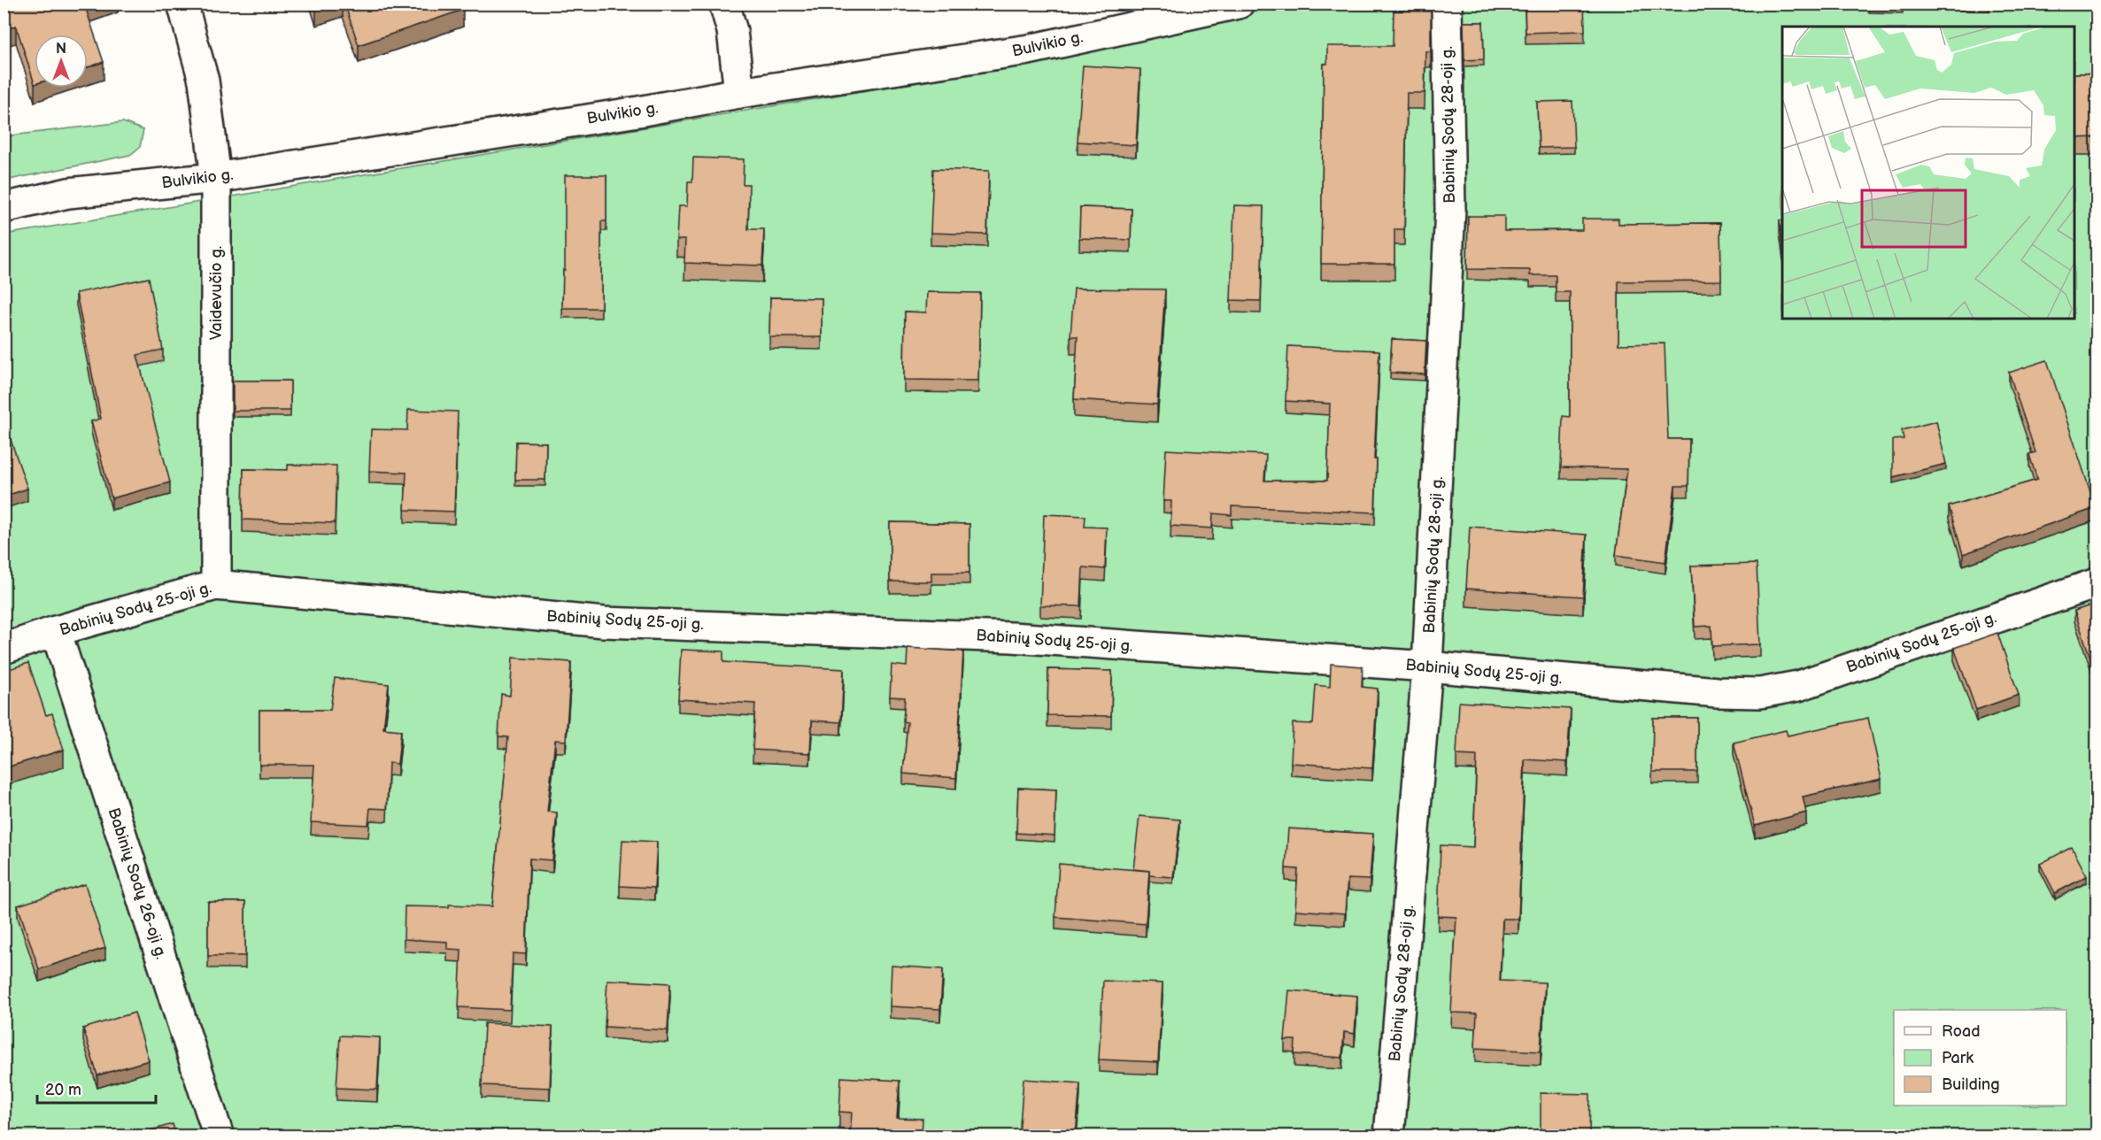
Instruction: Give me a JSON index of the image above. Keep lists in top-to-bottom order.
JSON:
{
  "streets": {
    "street": [
      "Bulvikio g.",
      "Babinių Sodų 28-oji g.",
      "Vaidevučio g.",
      "Babinių Sodų 25-oji g.",
      "Babinių Sodų 26-oji g."
    ]
  },
  "crossings": [
    ["Bulvikio g.", "Vaidevučio g."],
    ["Babinių Sodų 28-oji g.", "Babinių Sodų 25-oji g."],
    ["Vaidevučio g.", "Babinių Sodų 25-oji g."],
    ["Babinių Sodų 25-oji g.", "Babinių Sodų 26-oji g."]
  ],
  "legend": ["Road", "Park", "Building"],
  "scale_bar": "20 m",
  "north": "top"
}
